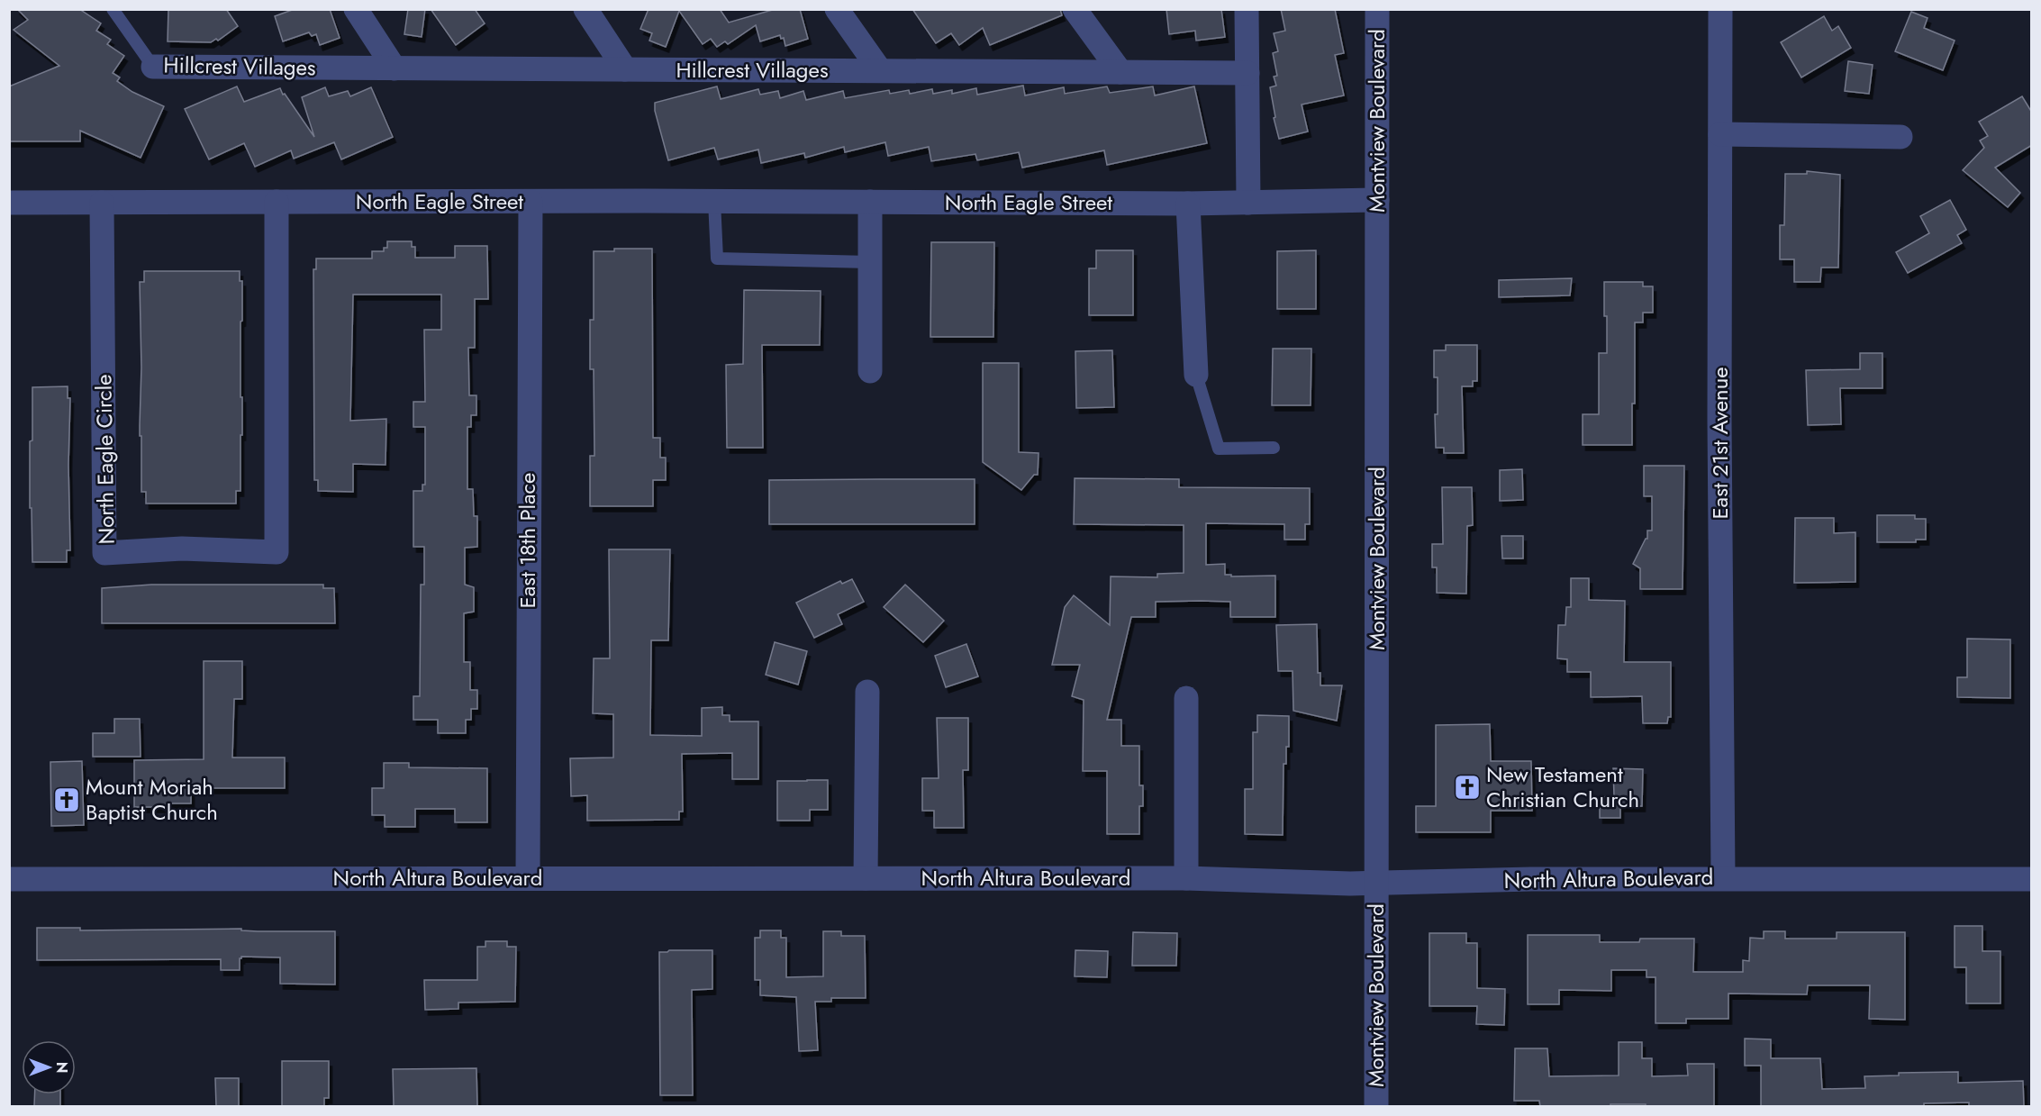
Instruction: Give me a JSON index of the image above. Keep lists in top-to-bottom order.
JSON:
{
  "streets": {
    "street": [
      "Hillcrest Villages",
      "Montview Boulevard",
      "North Eagle Street",
      "East 21st Avenue",
      "North Eagle Circle",
      "East 18th Place",
      "North Altura Boulevard"
    ]
  },
  "crossings": [
    ["Montview Boulevard", "North Eagle Street"],
    ["Montview Boulevard", "North Altura Boulevard"],
    ["North Eagle Street", "North Eagle Circle"],
    ["North Eagle Street", "East 18th Place"],
    ["East 21st Avenue", "North Altura Boulevard"],
    ["East 18th Place", "North Altura Boulevard"]
  ],
  "places": {
    "church": ["New Testament Christian Church", "Mount Moriah Baptist Church"]
  },
  "north": "right"
}
